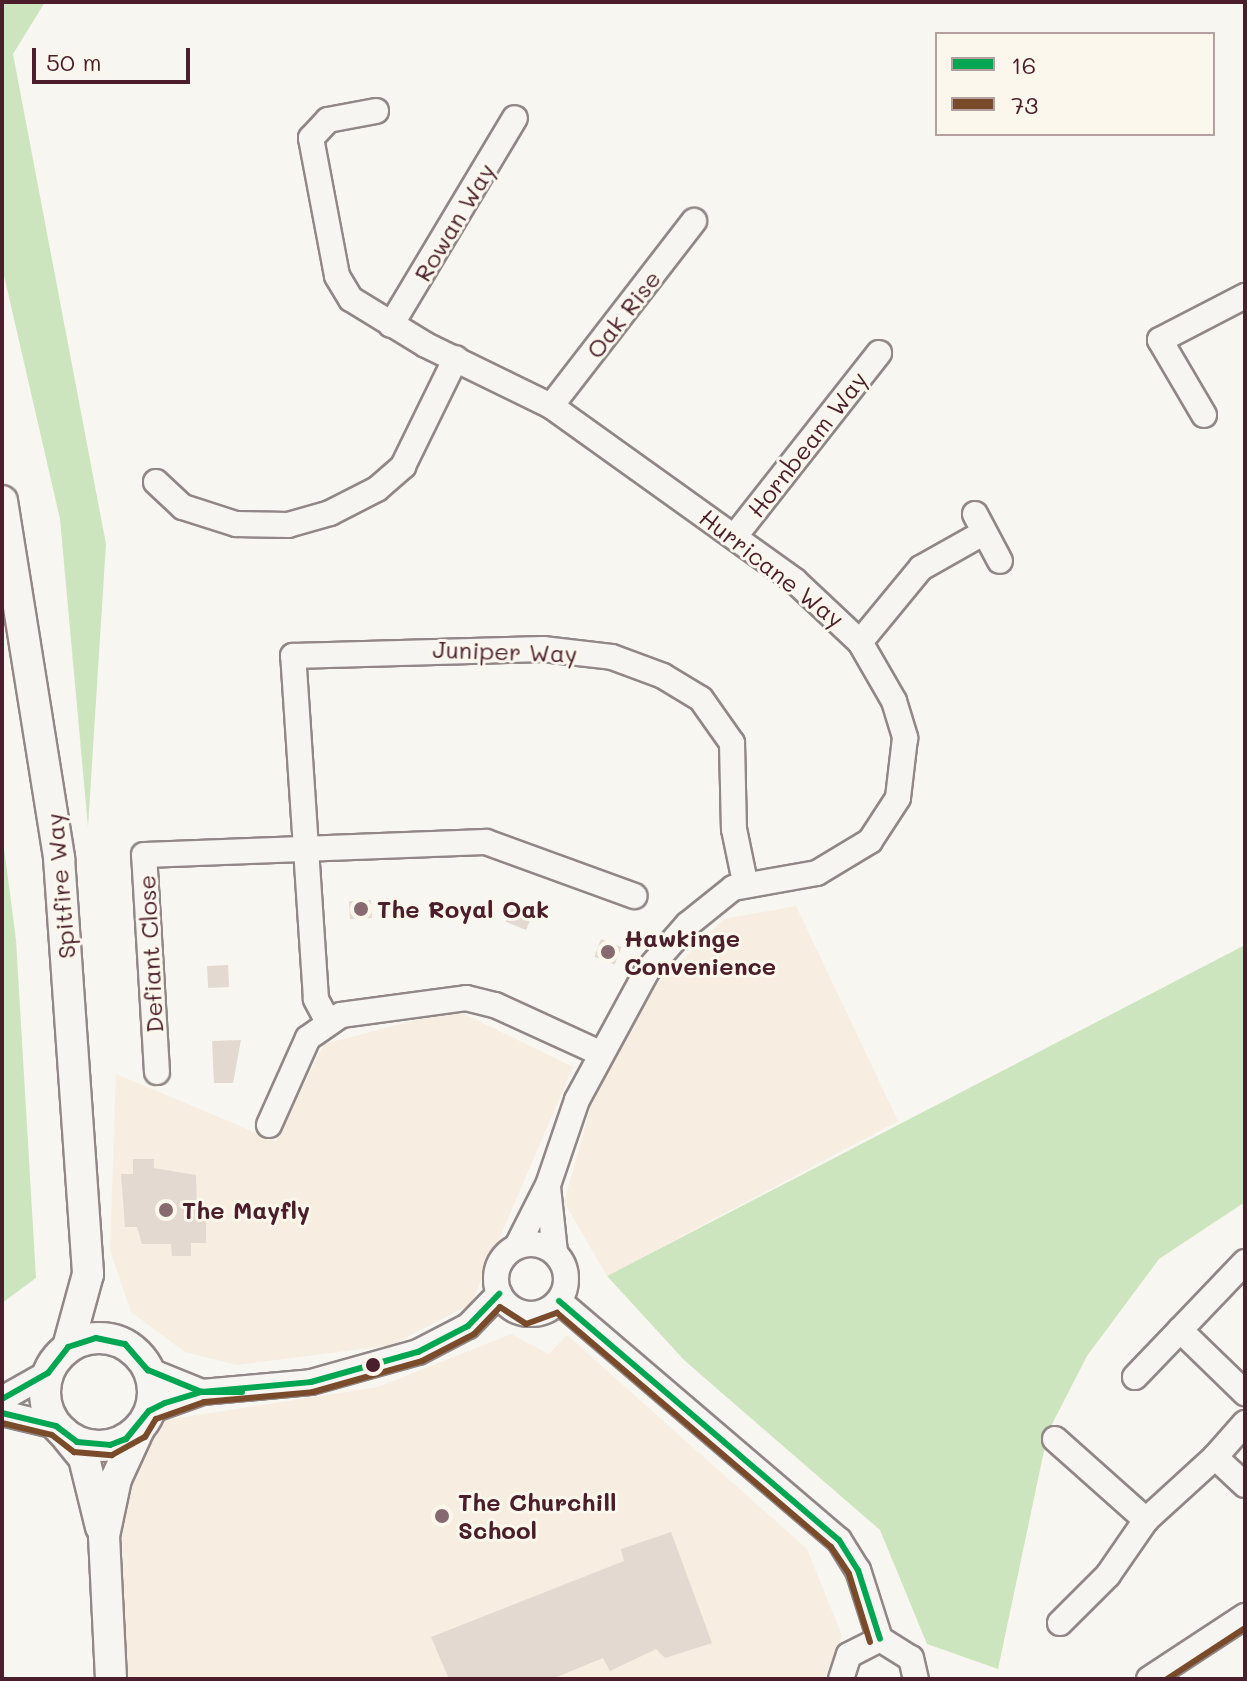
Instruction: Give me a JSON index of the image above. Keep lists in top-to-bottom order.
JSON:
{
  "streets": {
    "main road": ["Spitfire Way"],
    "street": [
      "Rowan Way",
      "Oak Rise",
      "Hornbeam Way",
      "Hurricane Way",
      "Juniper Way",
      "Defiant Close"
    ]
  },
  "crossings": [
    ["Rowan Way", "Hurricane Way"],
    ["Oak Rise", "Hurricane Way"],
    ["Hornbeam Way", "Hurricane Way"],
    ["Hurricane Way", "Juniper Way"],
    ["Juniper Way", "Defiant Close"]
  ],
  "places": [
    "The Royal Oak",
    "Hawkinge Convenience",
    "The Mayfly",
    "The Churchill School"
  ],
  "lines": ["transit line 16", "transit line 73"],
  "legend": ["16", "73"],
  "scale_bar": "50 m"
}
